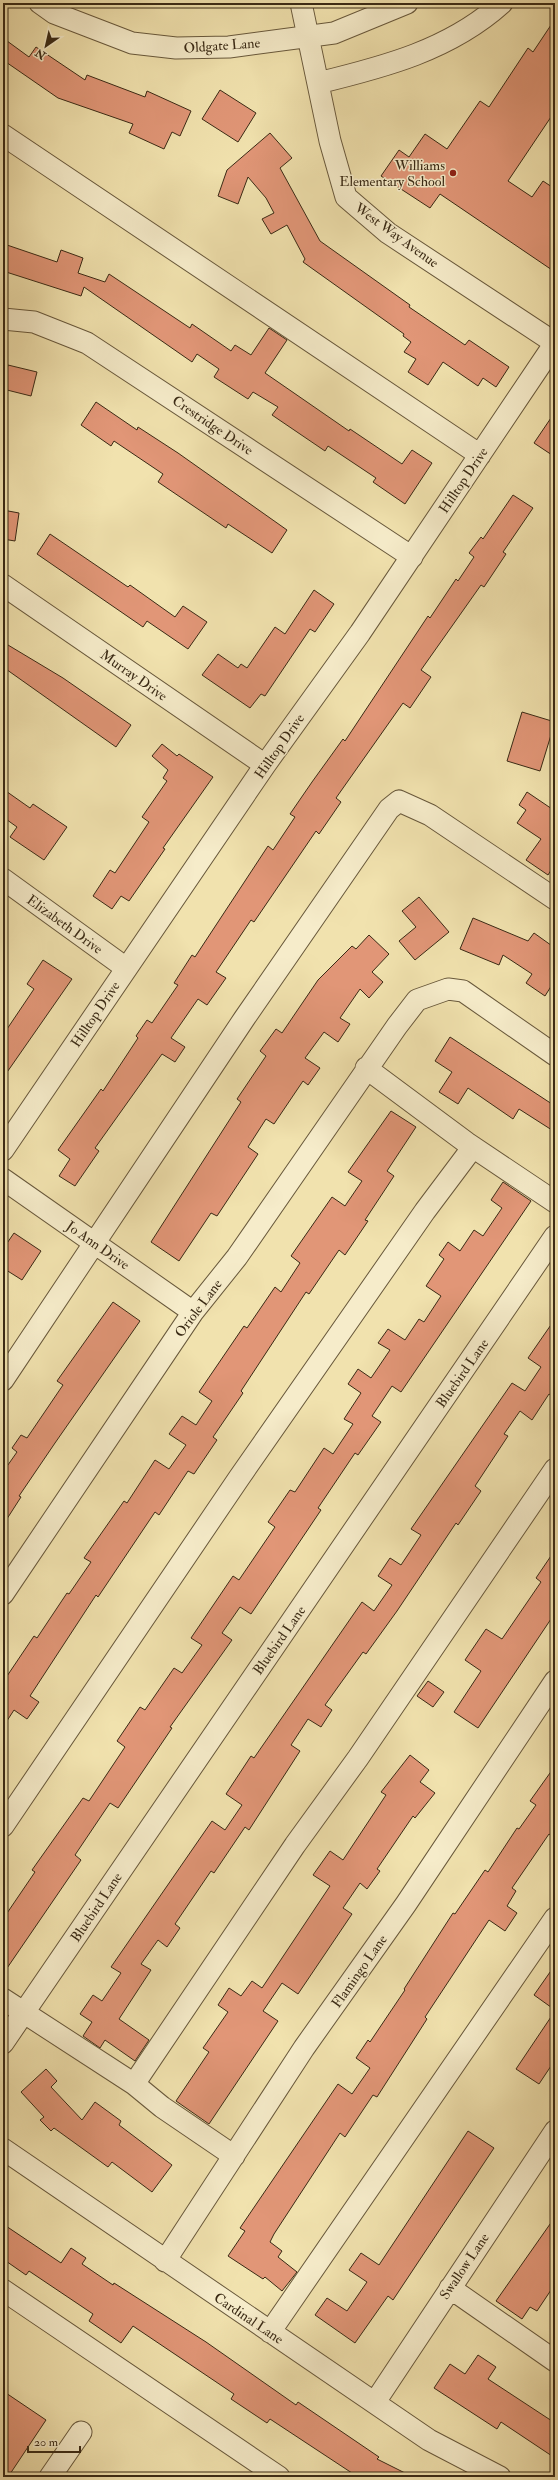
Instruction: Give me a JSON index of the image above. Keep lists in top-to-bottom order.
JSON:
{
  "streets": {
    "street": [
      "Oldgate Lane",
      "West Way Avenue",
      "Crestridge Drive",
      "Hilltop Drive",
      "Murray Drive",
      "Elizabeth Drive",
      "Jo Ann Drive",
      "Oriole Lane",
      "Bluebird Lane",
      "Flamingo Lane",
      "Swallow Lane",
      "Cardinal Lane"
    ]
  },
  "crossings": [
    ["Oldgate Lane", "West Way Avenue"],
    ["West Way Avenue", "Hilltop Drive"],
    ["Crestridge Drive", "Hilltop Drive"],
    ["Hilltop Drive", "Murray Drive"],
    ["Hilltop Drive", "Elizabeth Drive"],
    ["Jo Ann Drive", "Oriole Lane"],
    ["Flamingo Lane", "Cardinal Lane"],
    ["Swallow Lane", "Cardinal Lane"]
  ],
  "places": ["Williams Elementary School"],
  "scale_bar": "20 m",
  "north": "bottom left"
}
